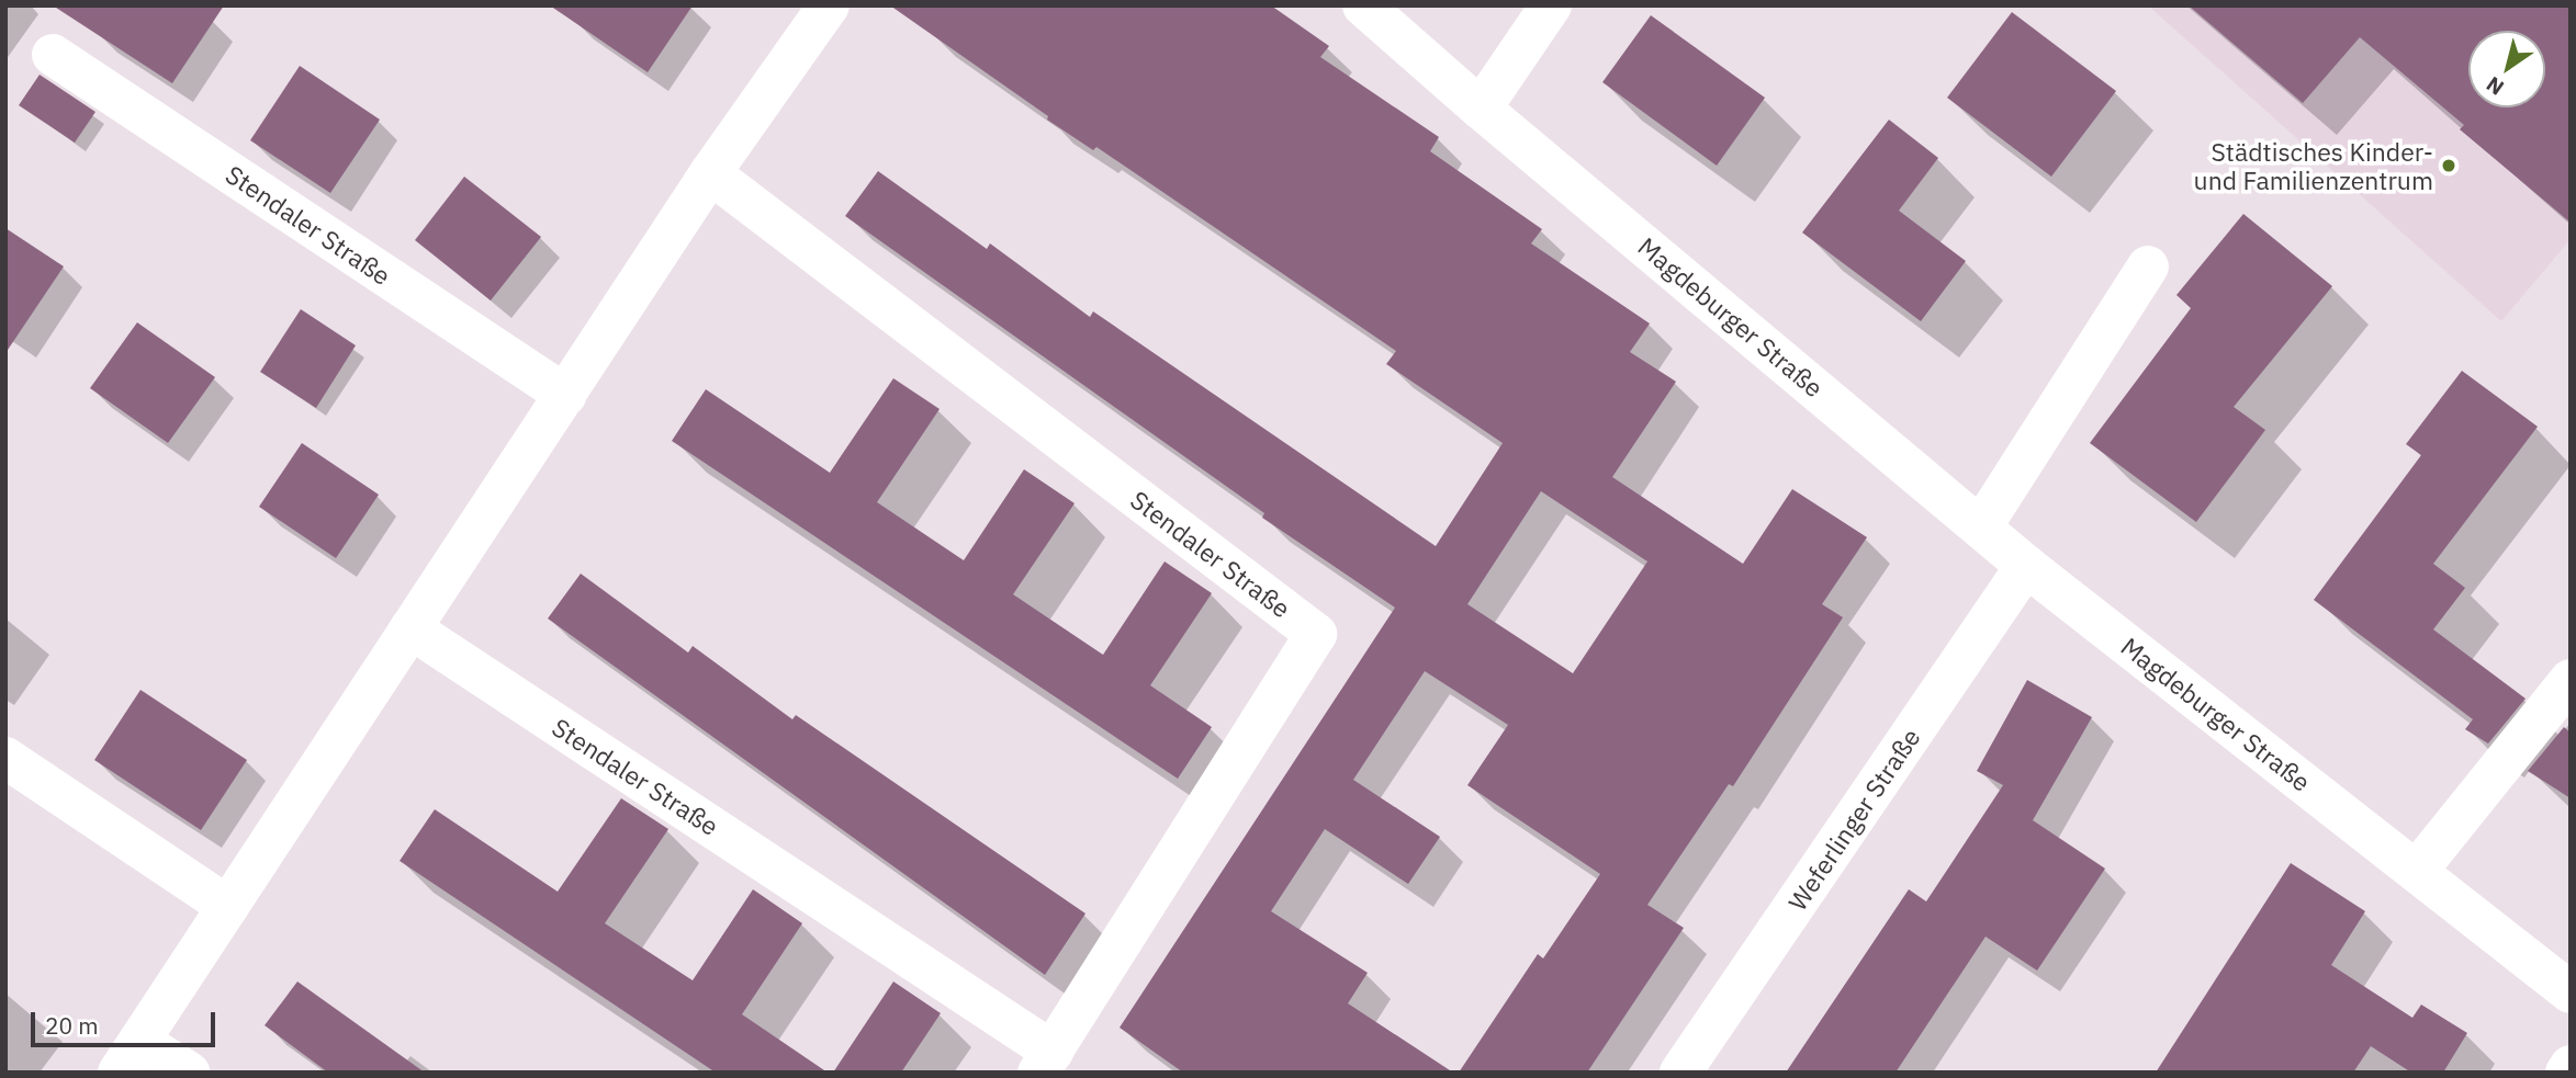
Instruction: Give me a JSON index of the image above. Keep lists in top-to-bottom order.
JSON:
{
  "streets": {
    "street": ["Stendaler Straße", "Magdeburger Straße", "Weferlinger Straße"]
  },
  "crossings": [
    ["Magdeburger Straße", "Weferlinger Straße"]
  ],
  "places": ["Städtisches Kinder- und Familienzentrum"],
  "scale_bar": "20 m",
  "north": "bottom left"
}
